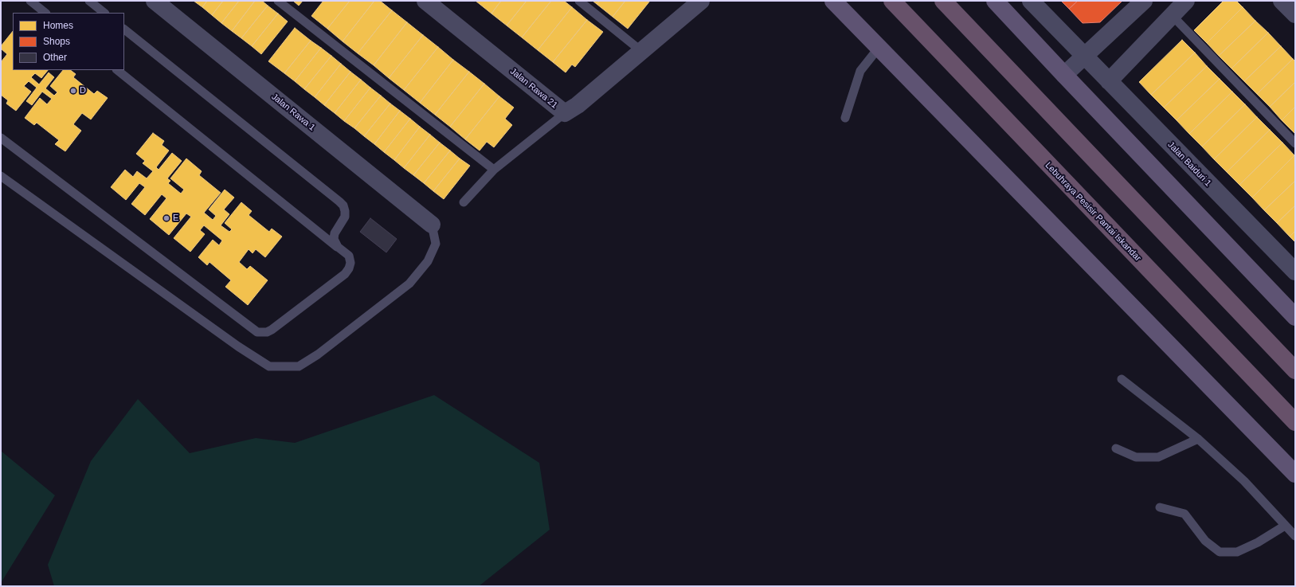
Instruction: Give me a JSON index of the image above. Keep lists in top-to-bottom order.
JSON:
{
  "streets": {
    "highway": ["Lebuhraya Pesisir Pantai Iskandar"],
    "street": ["Jalan Rawa 21", "Jalan Rawa 1", "Jalan Baiduri 1"]
  },
  "places": ["D", "E"],
  "legend": ["Homes", "Shops", "Other"]
}
